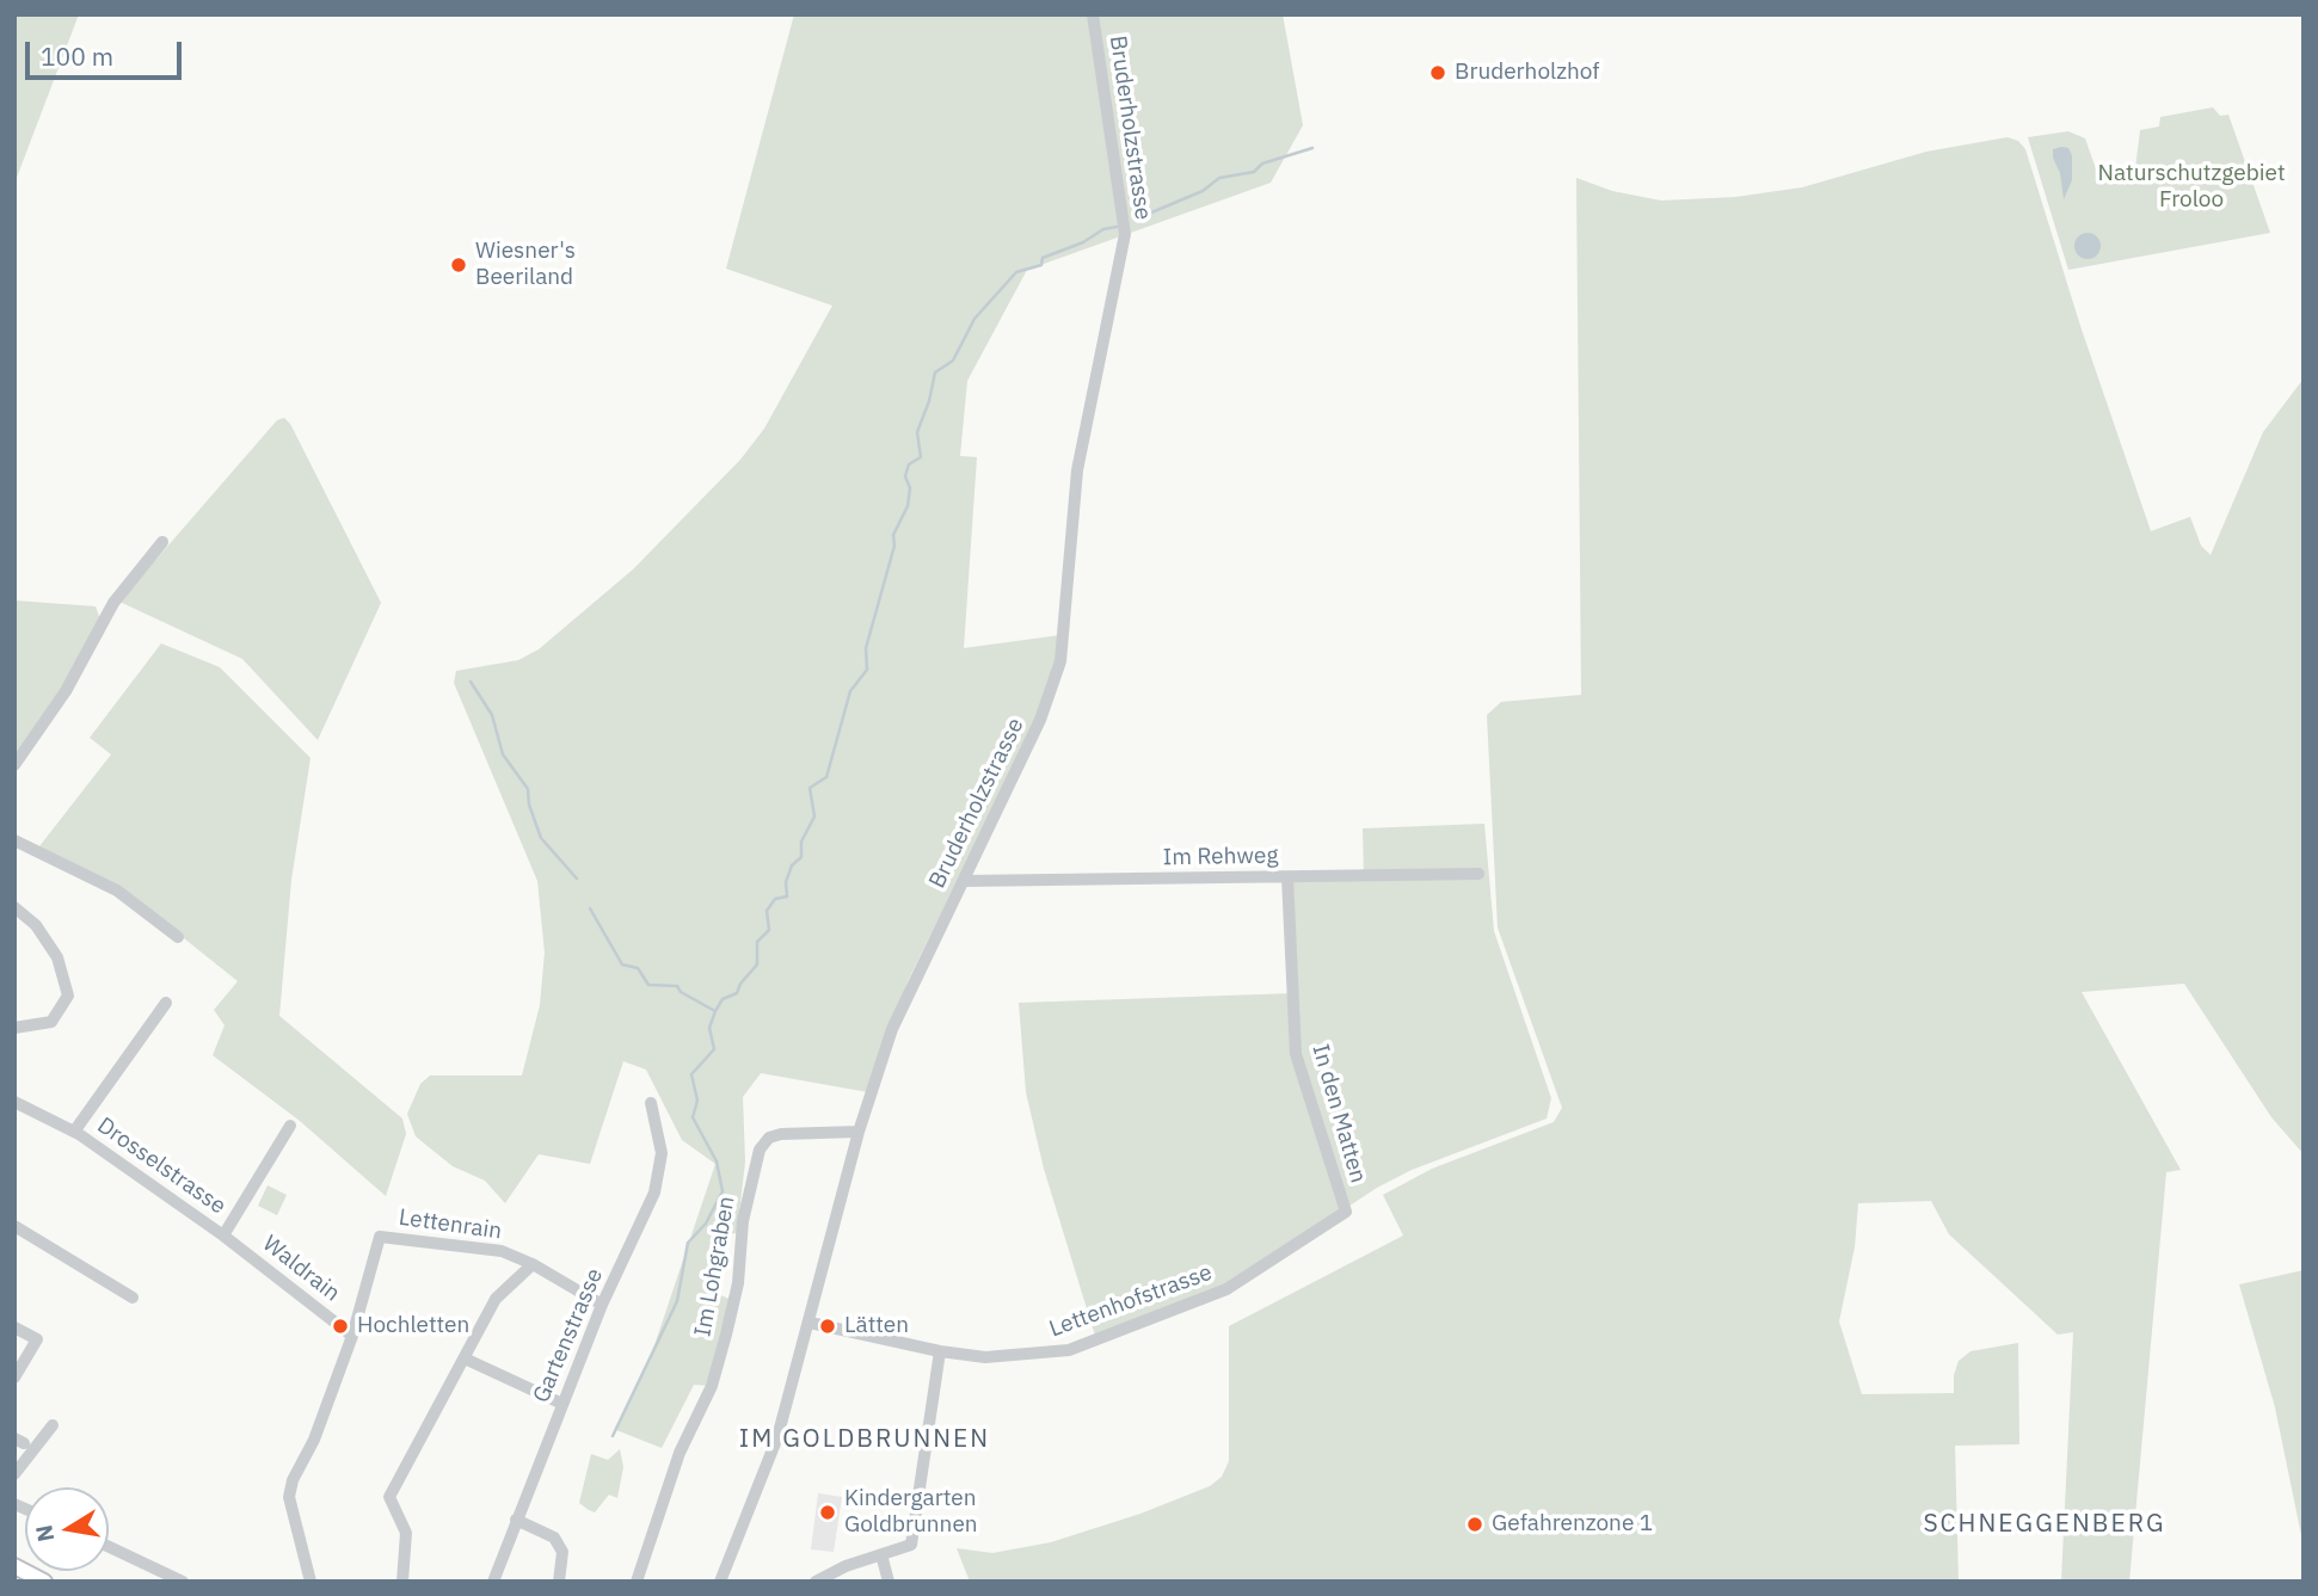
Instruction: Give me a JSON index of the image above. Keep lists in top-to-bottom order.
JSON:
{
  "streets": {
    "street": [
      "Bruderholzstrasse",
      "Im Rehweg",
      "In den Matten",
      "Drosselstrasse",
      "Lettenrain",
      "Im Lohgraben",
      "Waldrain",
      "Lettenhofstrasse",
      "Gartenstrasse"
    ]
  },
  "crossings": [
    ["Bruderholzstrasse", "Im Rehweg"],
    ["Bruderholzstrasse", "Im Lohgraben"],
    ["Bruderholzstrasse", "Lettenhofstrasse"],
    ["Im Rehweg", "In den Matten"],
    ["In den Matten", "Lettenhofstrasse"],
    ["Drosselstrasse", "Waldrain"],
    ["Lettenrain", "Waldrain"],
    ["Lettenrain", "Gartenstrasse"]
  ],
  "districts": ["IM GOLDBRUNNEN", "SCHNEGGENBERG"],
  "parks": ["Naturschutzgebiet Froloo"],
  "places": [
    "Bruderholzhof",
    "Wiesner's Beeriland",
    "Hochletten",
    "Lätten",
    "Kindergarten Goldbrunnen",
    "Gefahrenzone 1"
  ],
  "scale_bar": "100 m",
  "north": "left"
}
